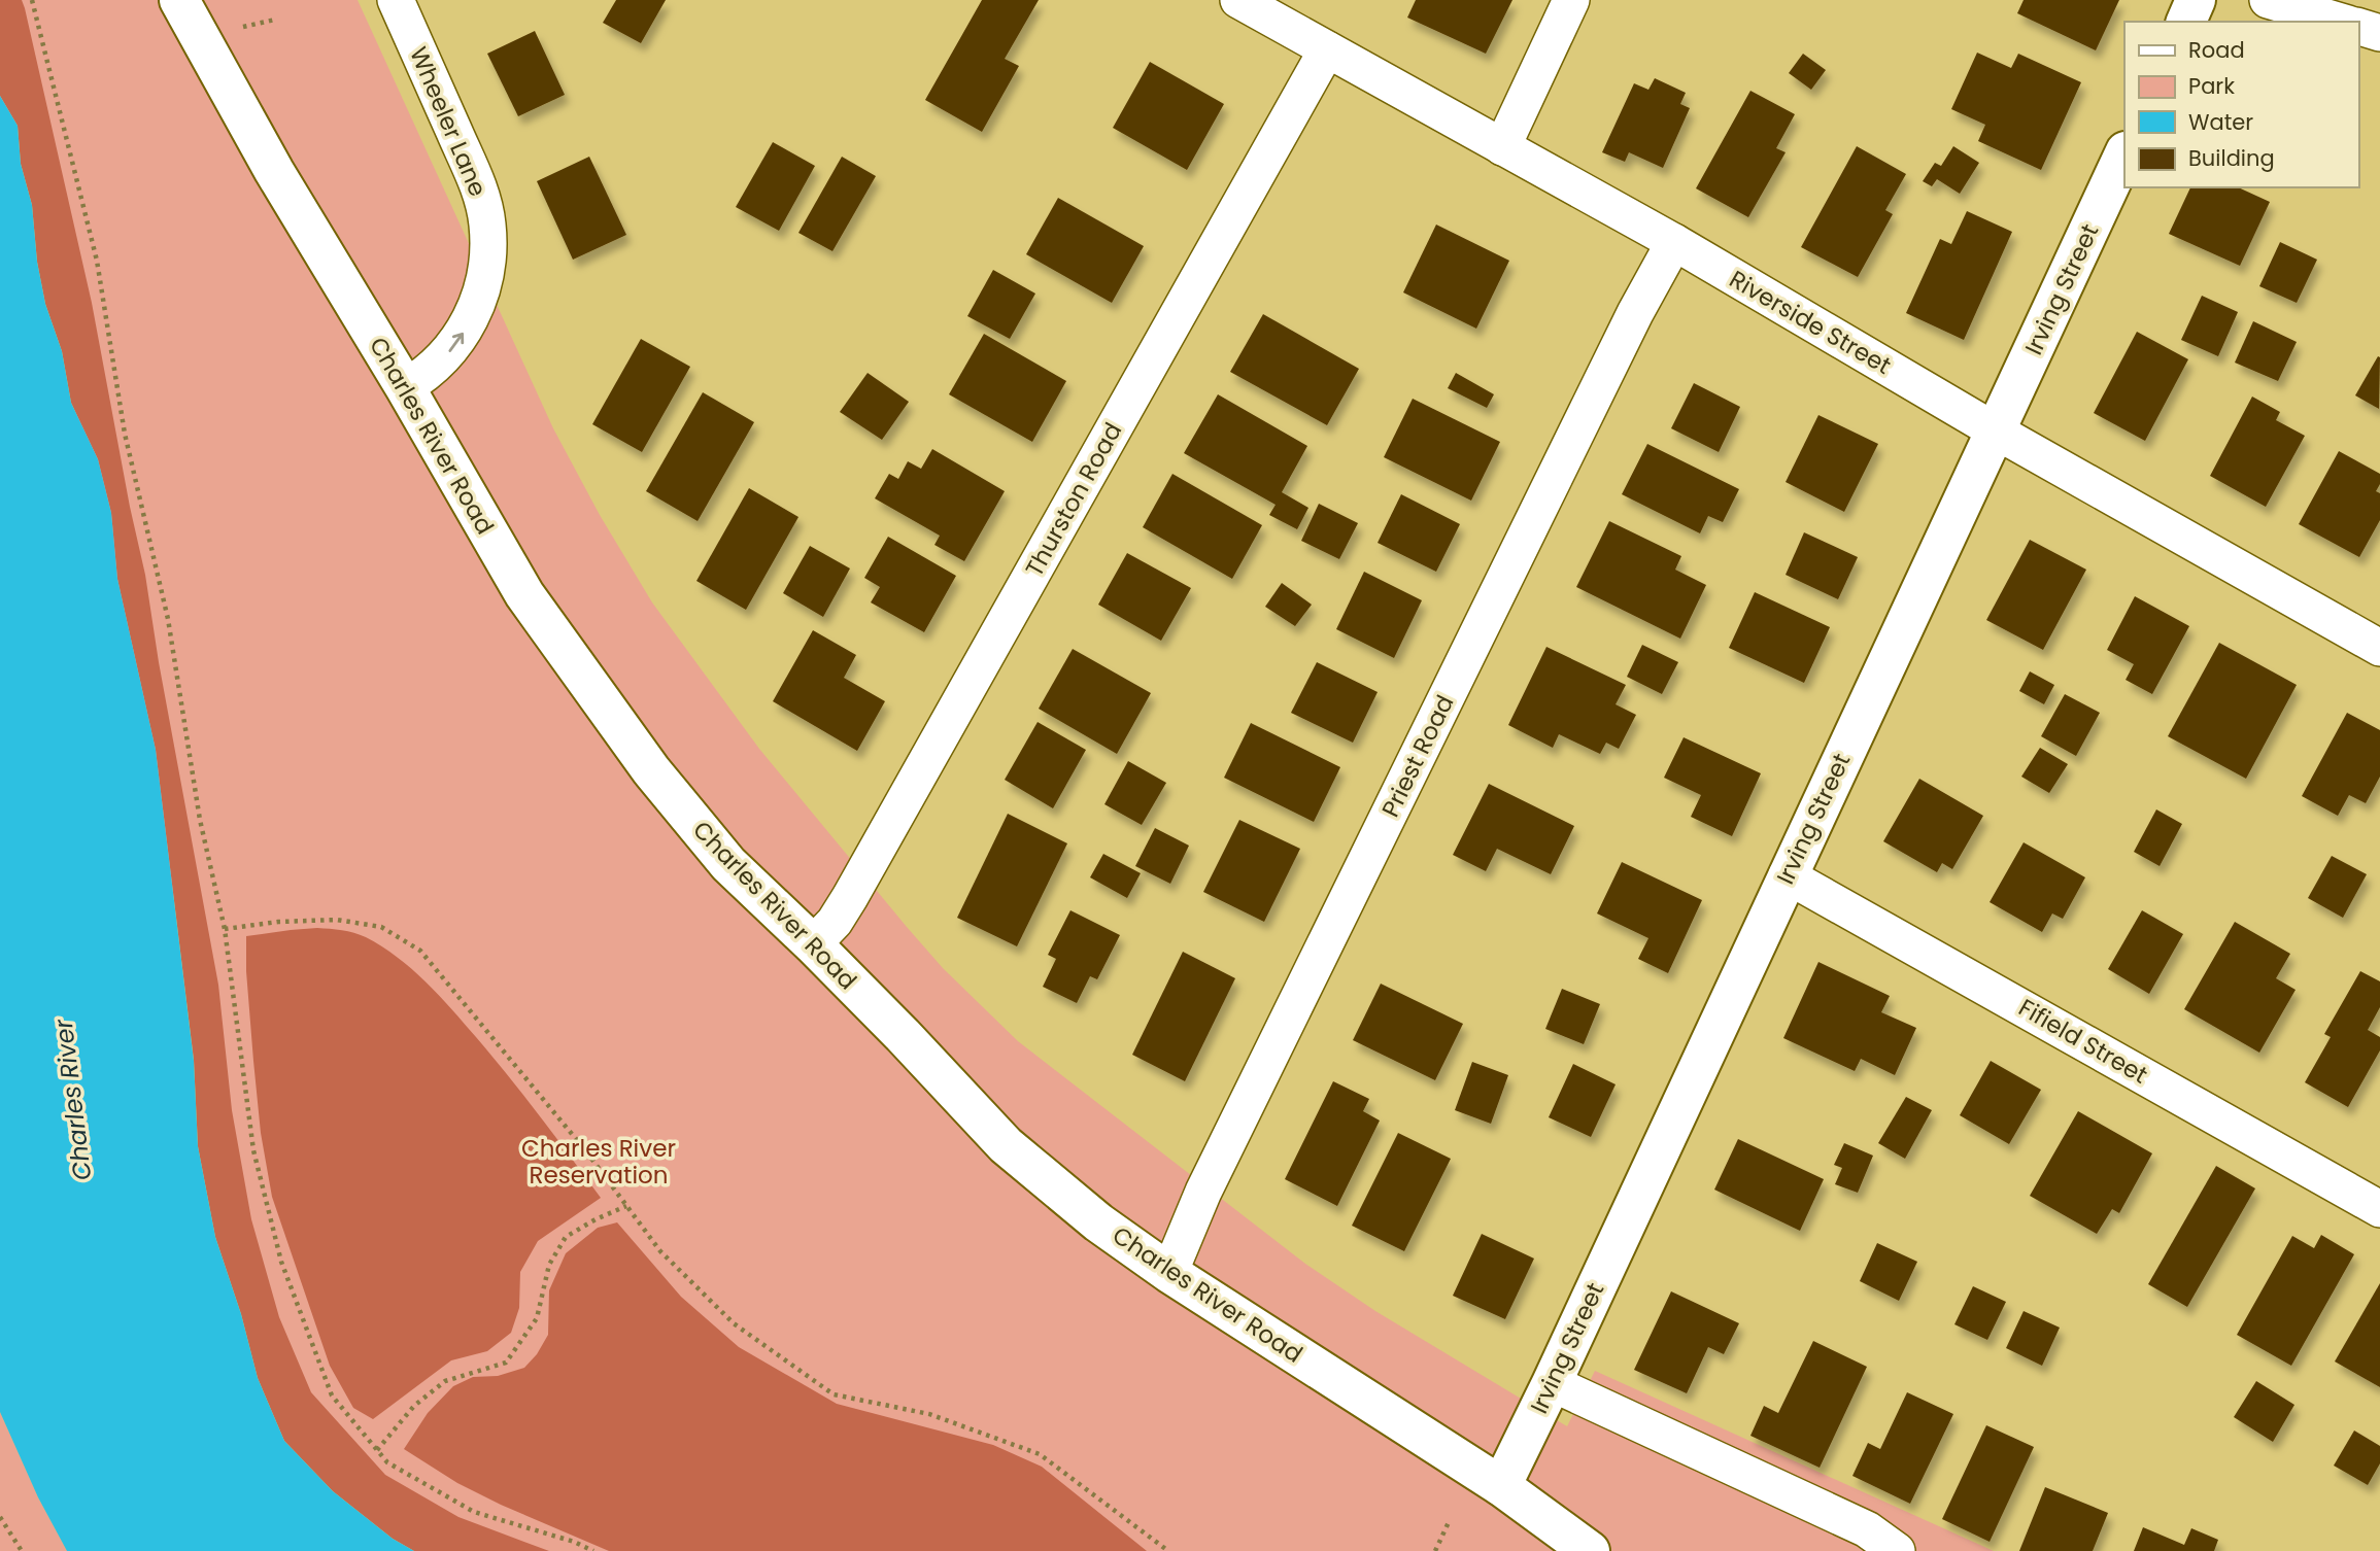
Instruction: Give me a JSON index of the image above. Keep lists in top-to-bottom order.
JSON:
{
  "streets": {
    "street": [
      "Wheeler Lane",
      "Irving Street",
      "Riverside Street",
      "Charles River Road",
      "Thurston Road",
      "Priest Road",
      "Fifield Street"
    ]
  },
  "crossings": [
    ["Wheeler Lane", "Charles River Road"],
    ["Irving Street", "Riverside Street"],
    ["Irving Street", "Charles River Road"],
    ["Irving Street", "Fifield Street"],
    ["Riverside Street", "Thurston Road"],
    ["Riverside Street", "Priest Road"],
    ["Charles River Road", "Thurston Road"],
    ["Charles River Road", "Priest Road"]
  ],
  "one_way": ["Wheeler Lane"],
  "water": ["Charles River"],
  "parks": ["Charles River Reservation"],
  "legend": [
    "Road",
    "Park",
    "Water",
    "Building"
  ]
}
